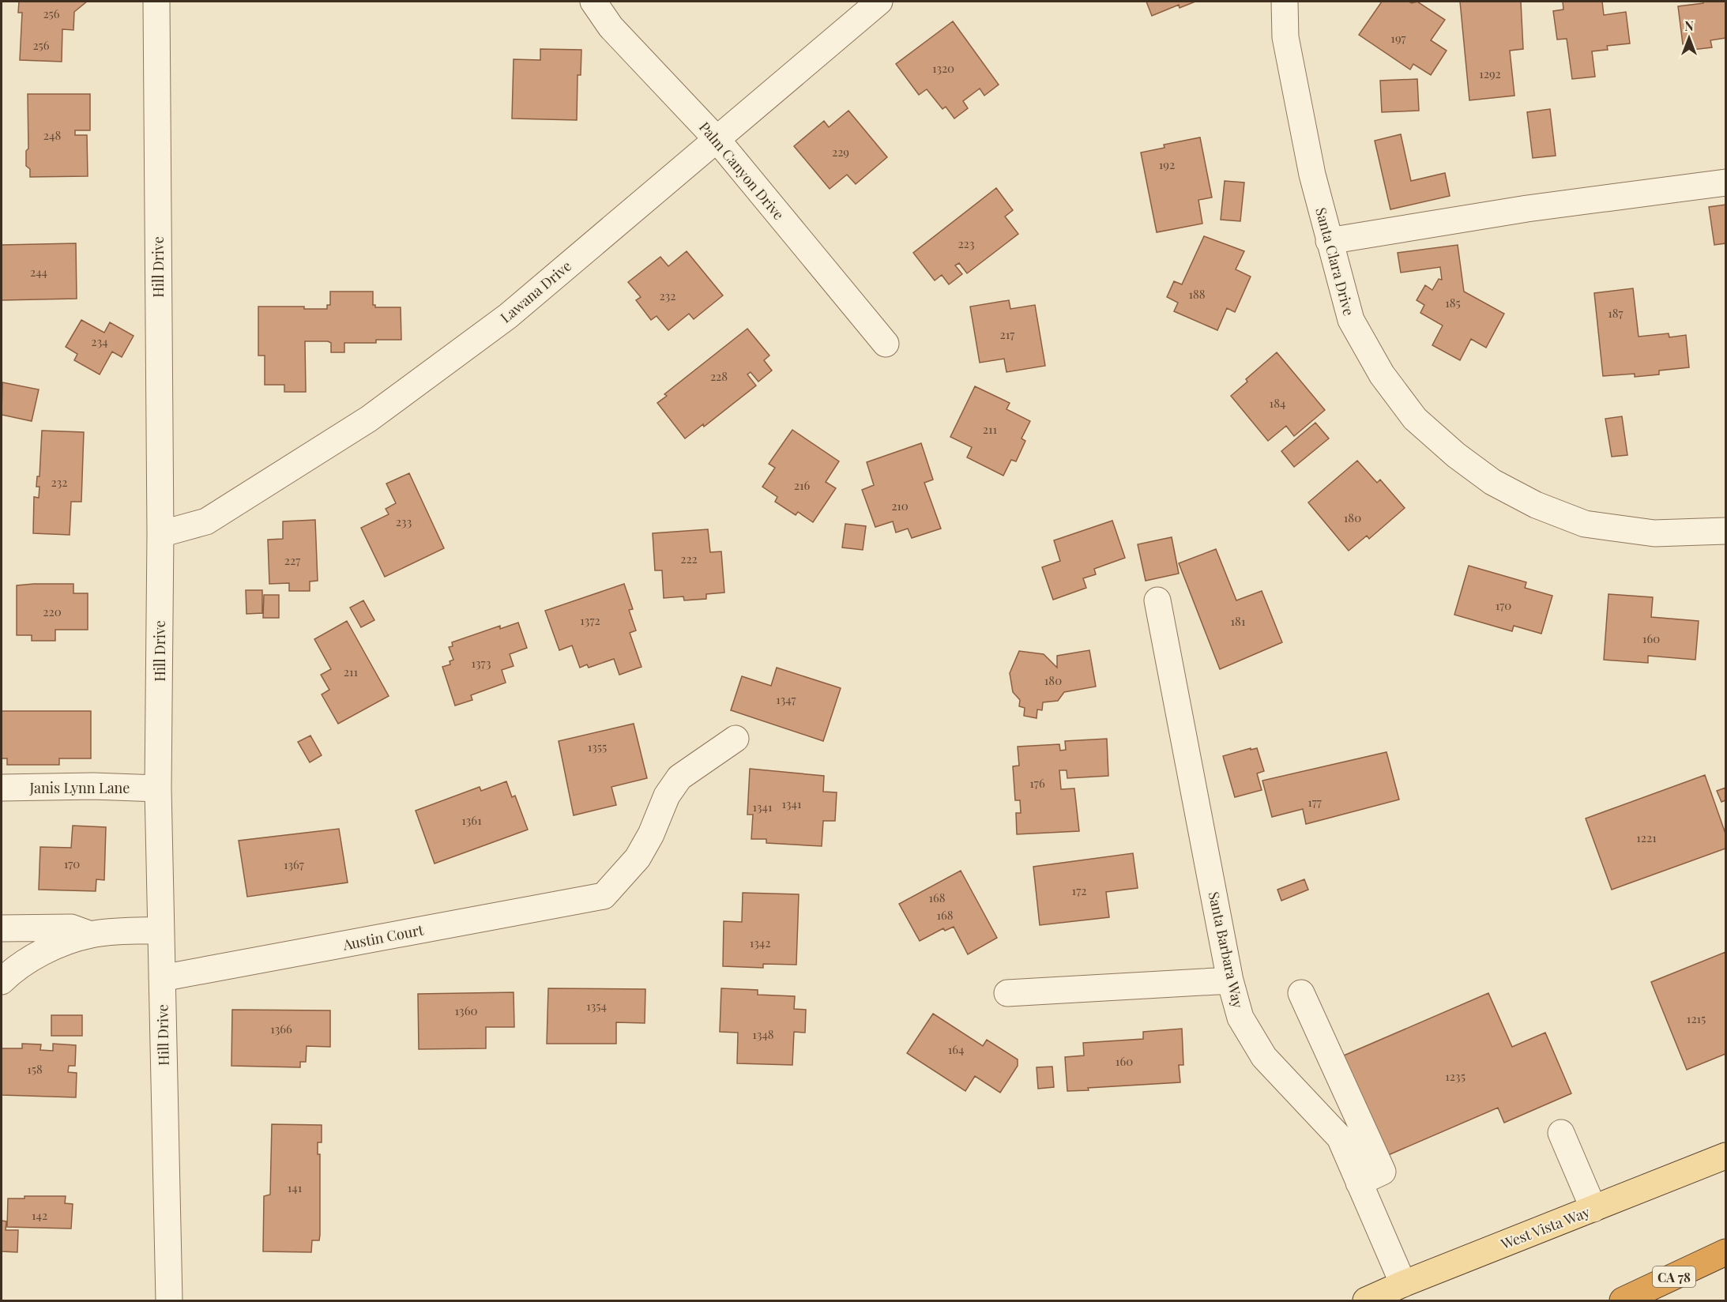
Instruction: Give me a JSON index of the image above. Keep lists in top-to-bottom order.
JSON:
{
  "streets": {
    "highway": ["CA 78"],
    "main road": ["West Vista Way"],
    "street": [
      "Palm Canyon Drive",
      "Santa Clara Drive",
      "Hill Drive",
      "Lawana Drive",
      "Janis Lynn Lane",
      "Austin Court",
      "Santa Barbara Way"
    ]
  },
  "crossings": [
    ["Palm Canyon Drive", "Lawana Drive"],
    ["Hill Drive", "Lawana Drive"],
    ["Hill Drive", "Janis Lynn Lane"],
    ["Hill Drive", "Austin Court"],
    ["Santa Barbara Way", "West Vista Way"]
  ],
  "house_numbers": [
    "256",
    "197",
    "256",
    "1320",
    "1292",
    "248",
    "229",
    "192",
    "223",
    "244",
    "188",
    "232",
    "185",
    "187",
    "217",
    "234",
    "228",
    "184",
    "211",
    "232",
    "216",
    "210",
    "180",
    "233",
    "222",
    "227",
    "170",
    "220",
    "1372",
    "181",
    "160",
    "1373",
    "211",
    "180",
    "1347",
    "1355",
    "176",
    "177",
    "1341",
    "1341",
    "1361",
    "1221",
    "170",
    "1367",
    "172",
    "168",
    "168",
    "1342",
    "1354",
    "1360",
    "1215",
    "1366",
    "1348",
    "164",
    "160",
    "158",
    "1235",
    "141",
    "142"
  ],
  "north": "top"
}
